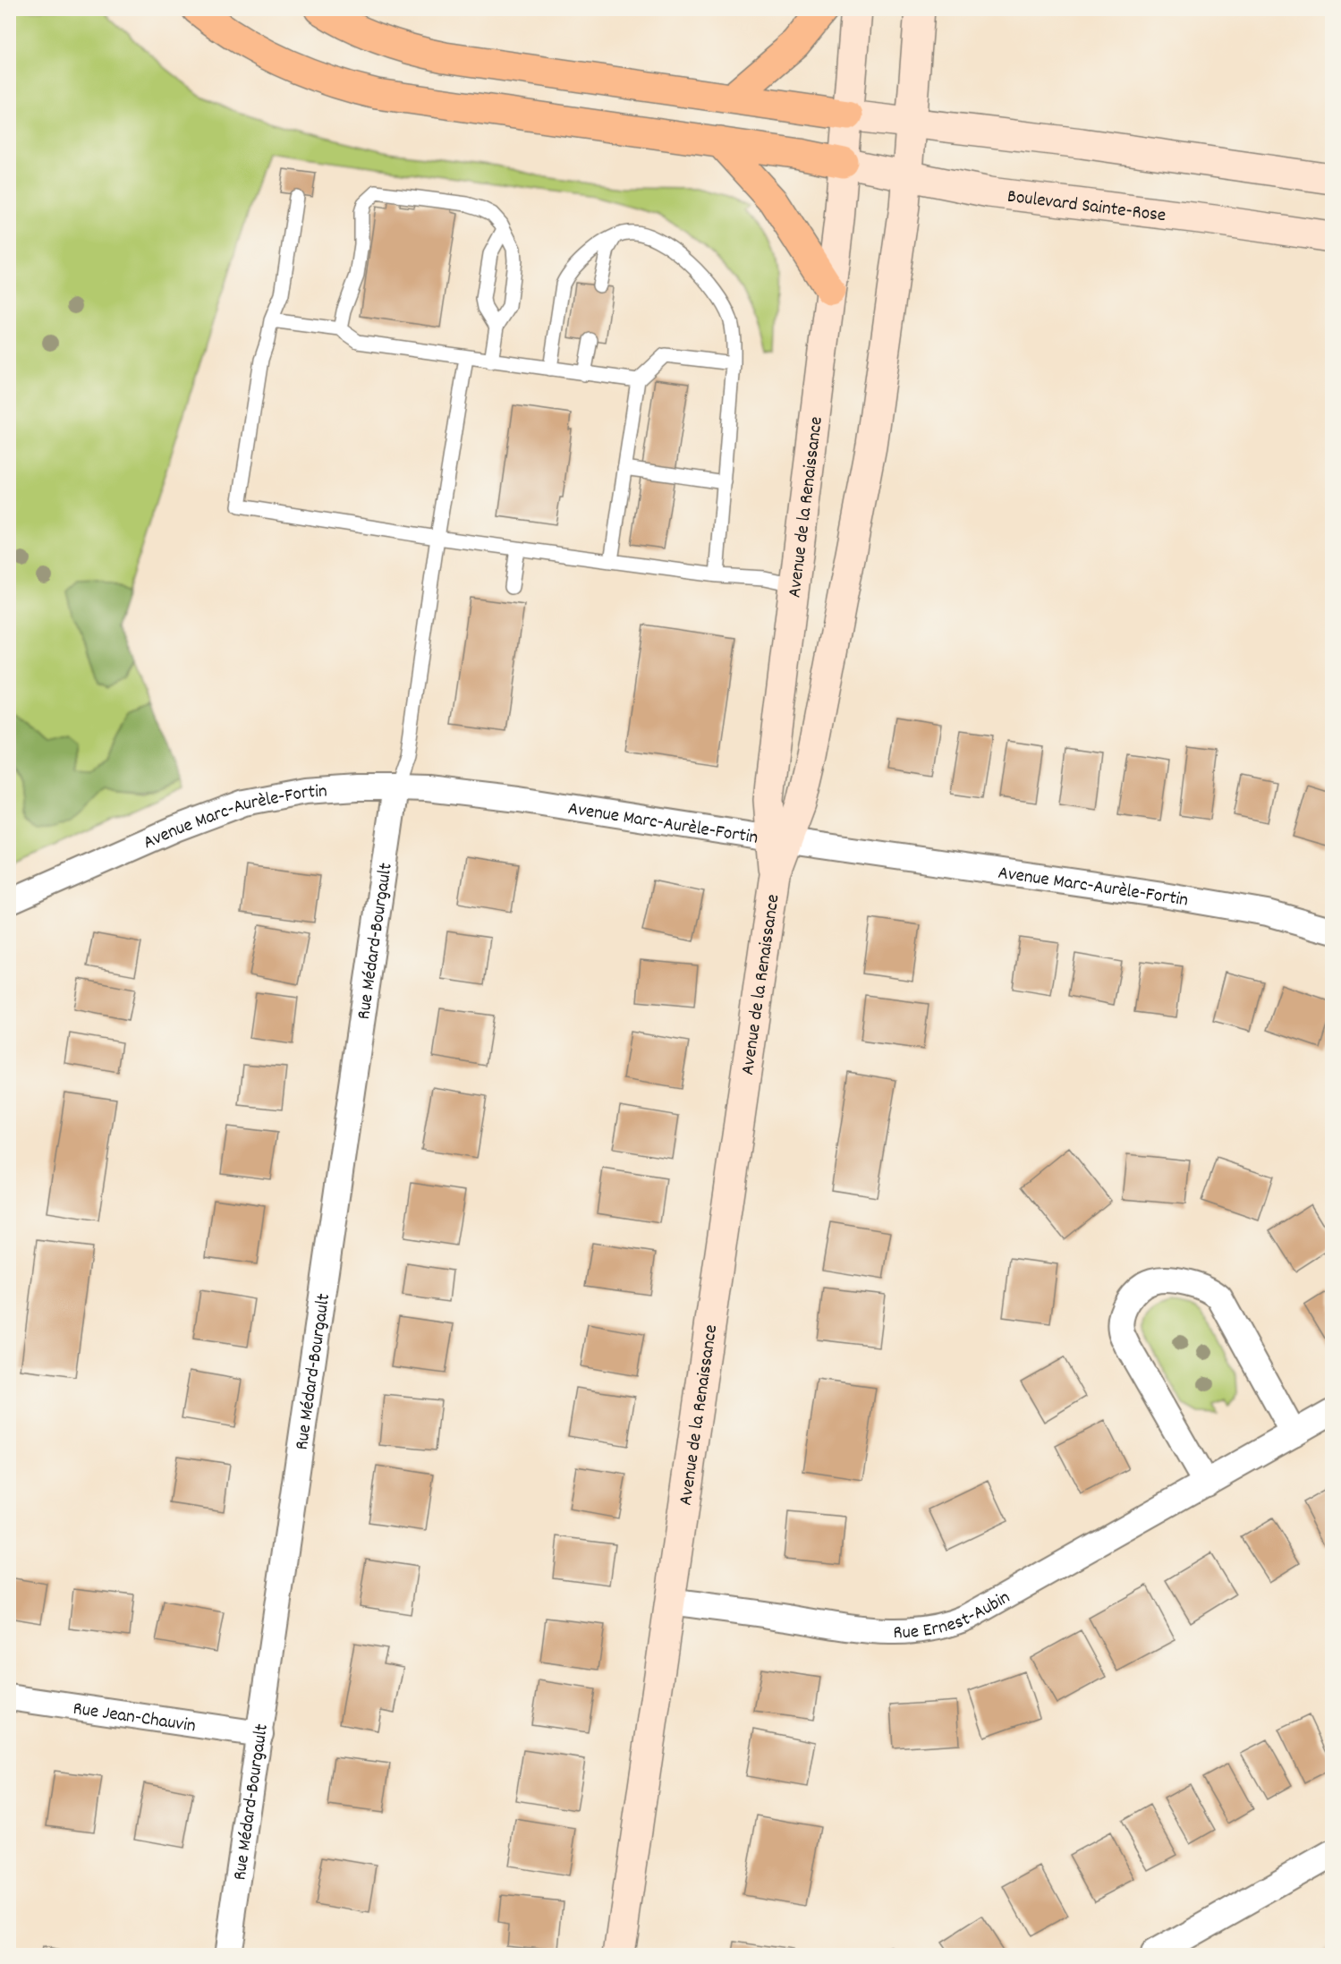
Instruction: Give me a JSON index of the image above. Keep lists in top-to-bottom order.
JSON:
{
  "streets": {
    "street": [
      "Boulevard Sainte-Rose",
      "Avenue de la Renaissance",
      "Avenue Marc-Aurèle-Fortin",
      "Rue Médard-Bourgault",
      "Rue Ernest-Aubin",
      "Rue Jean-Chauvin"
    ]
  },
  "crossings": [
    ["Boulevard Sainte-Rose", "Avenue de la Renaissance"],
    ["Avenue de la Renaissance", "Avenue Marc-Aurèle-Fortin"],
    ["Avenue de la Renaissance", "Rue Ernest-Aubin"],
    ["Avenue Marc-Aurèle-Fortin", "Rue Médard-Bourgault"],
    ["Rue Médard-Bourgault", "Rue Jean-Chauvin"]
  ]
}
